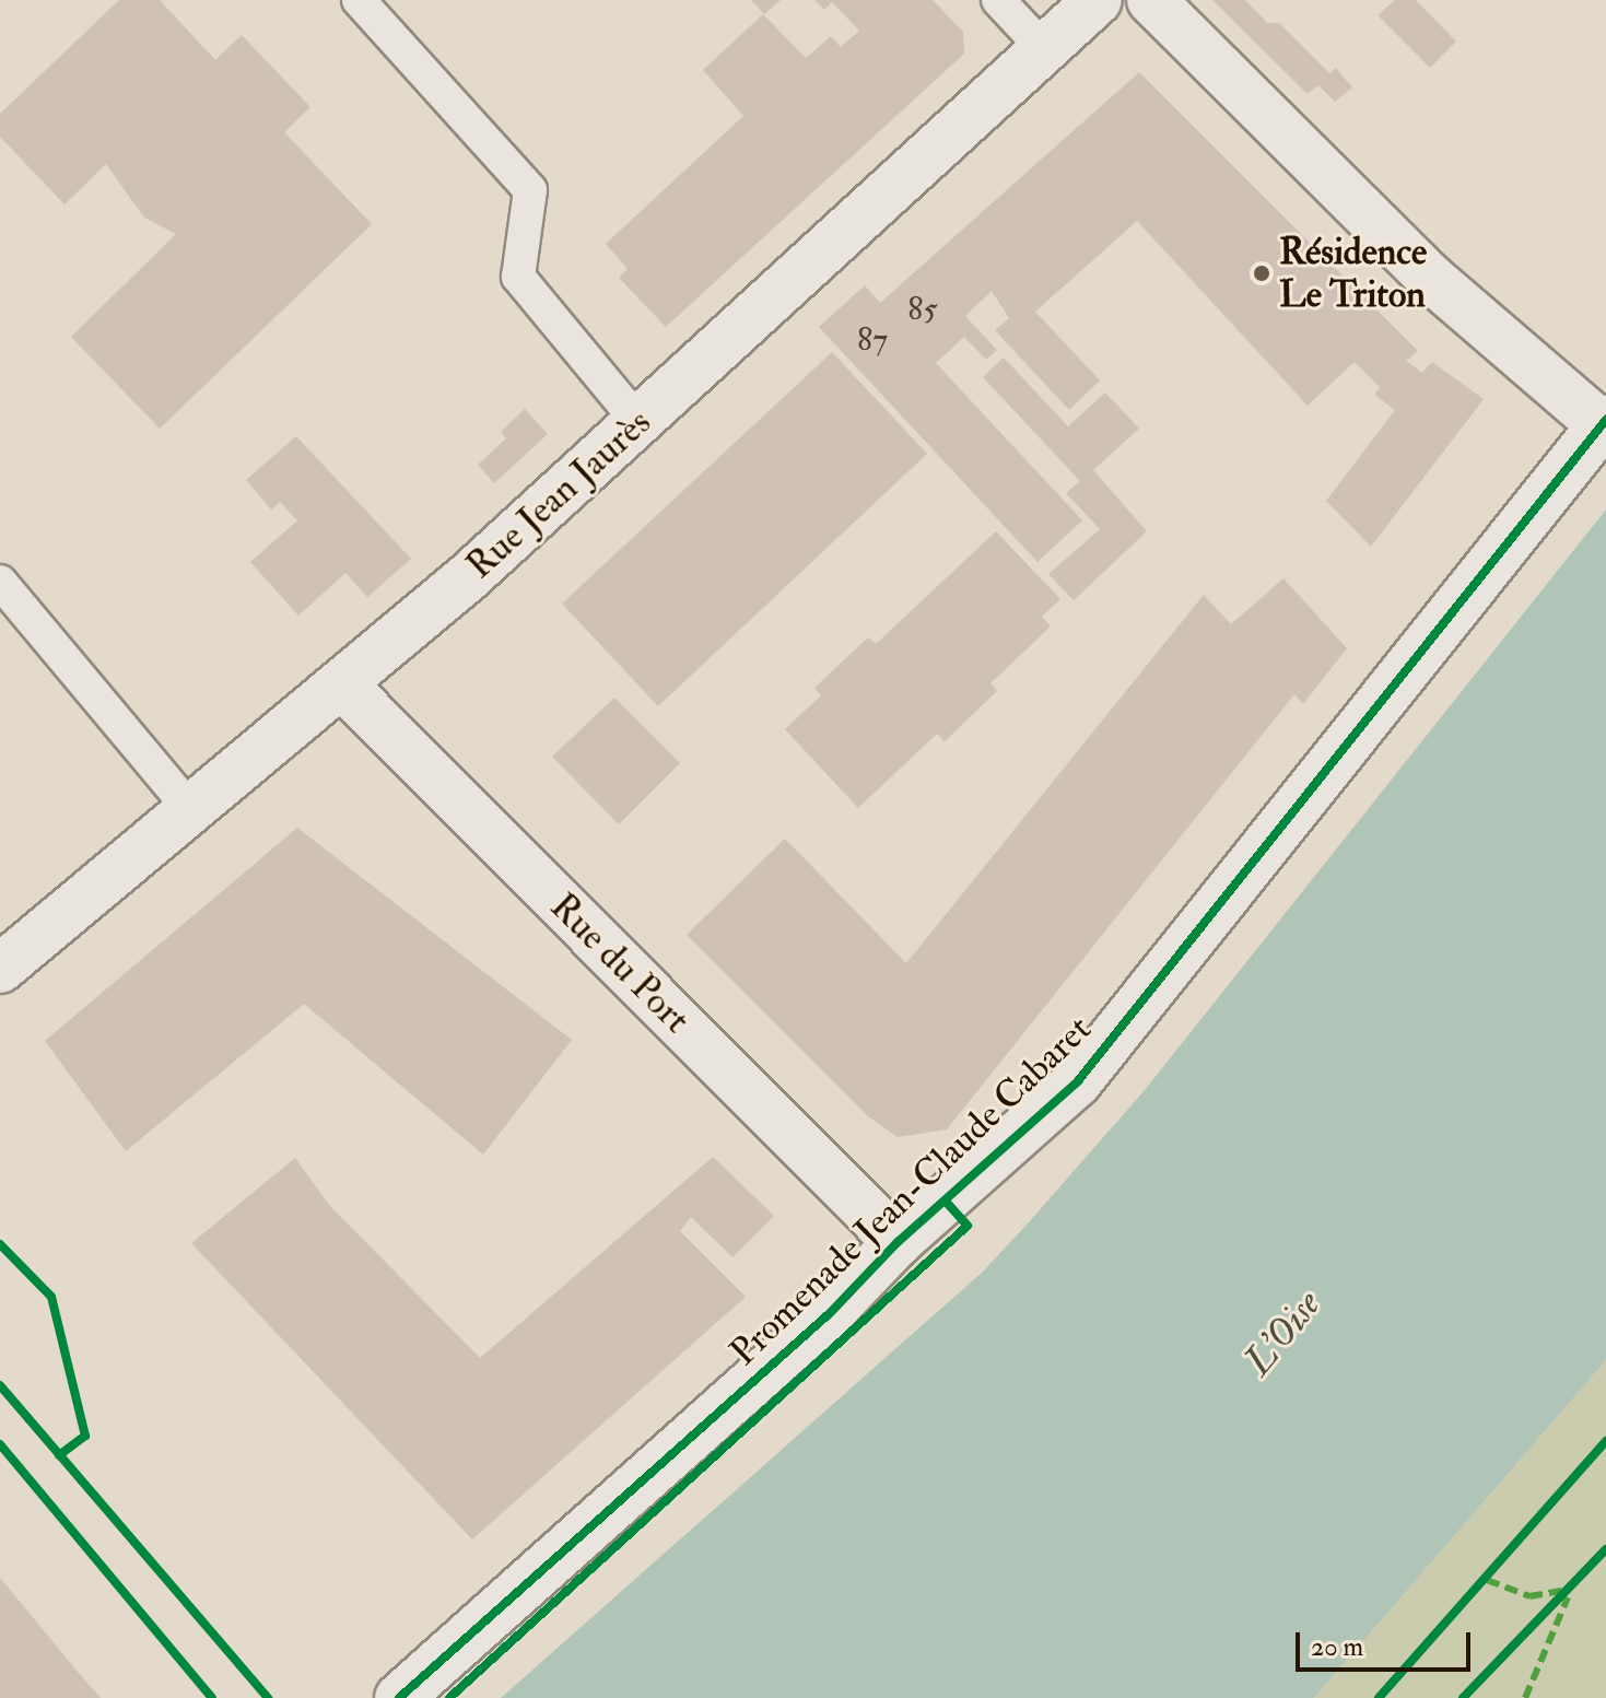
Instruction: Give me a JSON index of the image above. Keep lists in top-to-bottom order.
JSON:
{
  "streets": {
    "street": ["Rue Jean Jaurès", "Rue du Port", "Promenade Jean-Claude Cabaret"]
  },
  "crossings": [
    ["Rue Jean Jaurès", "Rue du Port"],
    ["Rue du Port", "Promenade Jean-Claude Cabaret"]
  ],
  "water": ["L'Oise"],
  "places": ["Résidence Le Triton"],
  "house_numbers": ["85", "87"],
  "scale_bar": "20 m"
}
